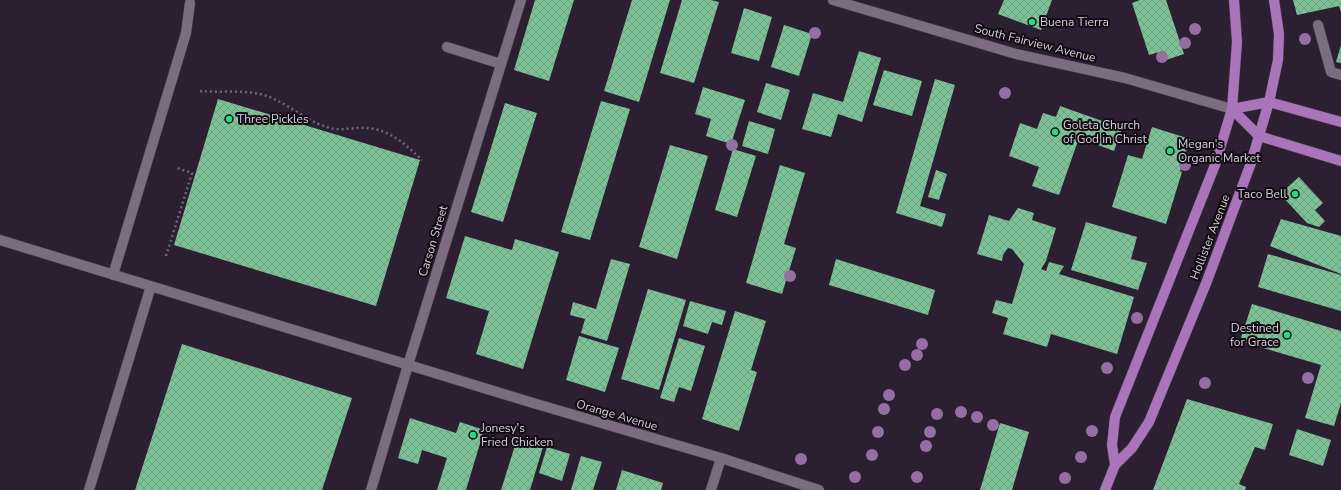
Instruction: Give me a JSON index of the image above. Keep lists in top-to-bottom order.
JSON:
{
  "streets": {
    "main road": ["South Fairview Avenue", "Hollister Avenue"],
    "street": ["Carson Street", "Orange Avenue"]
  },
  "crossings": [
    ["South Fairview Avenue", "Hollister Avenue"],
    ["Carson Street", "Orange Avenue"]
  ],
  "places": [
    "Buena Tierra",
    "Three Pickles",
    "Goleta Church of God in Christ",
    "Megan's Organic Market",
    "Taco Bell",
    "Destined for Grace",
    "Jonesy's Fried Chicken"
  ]
}
